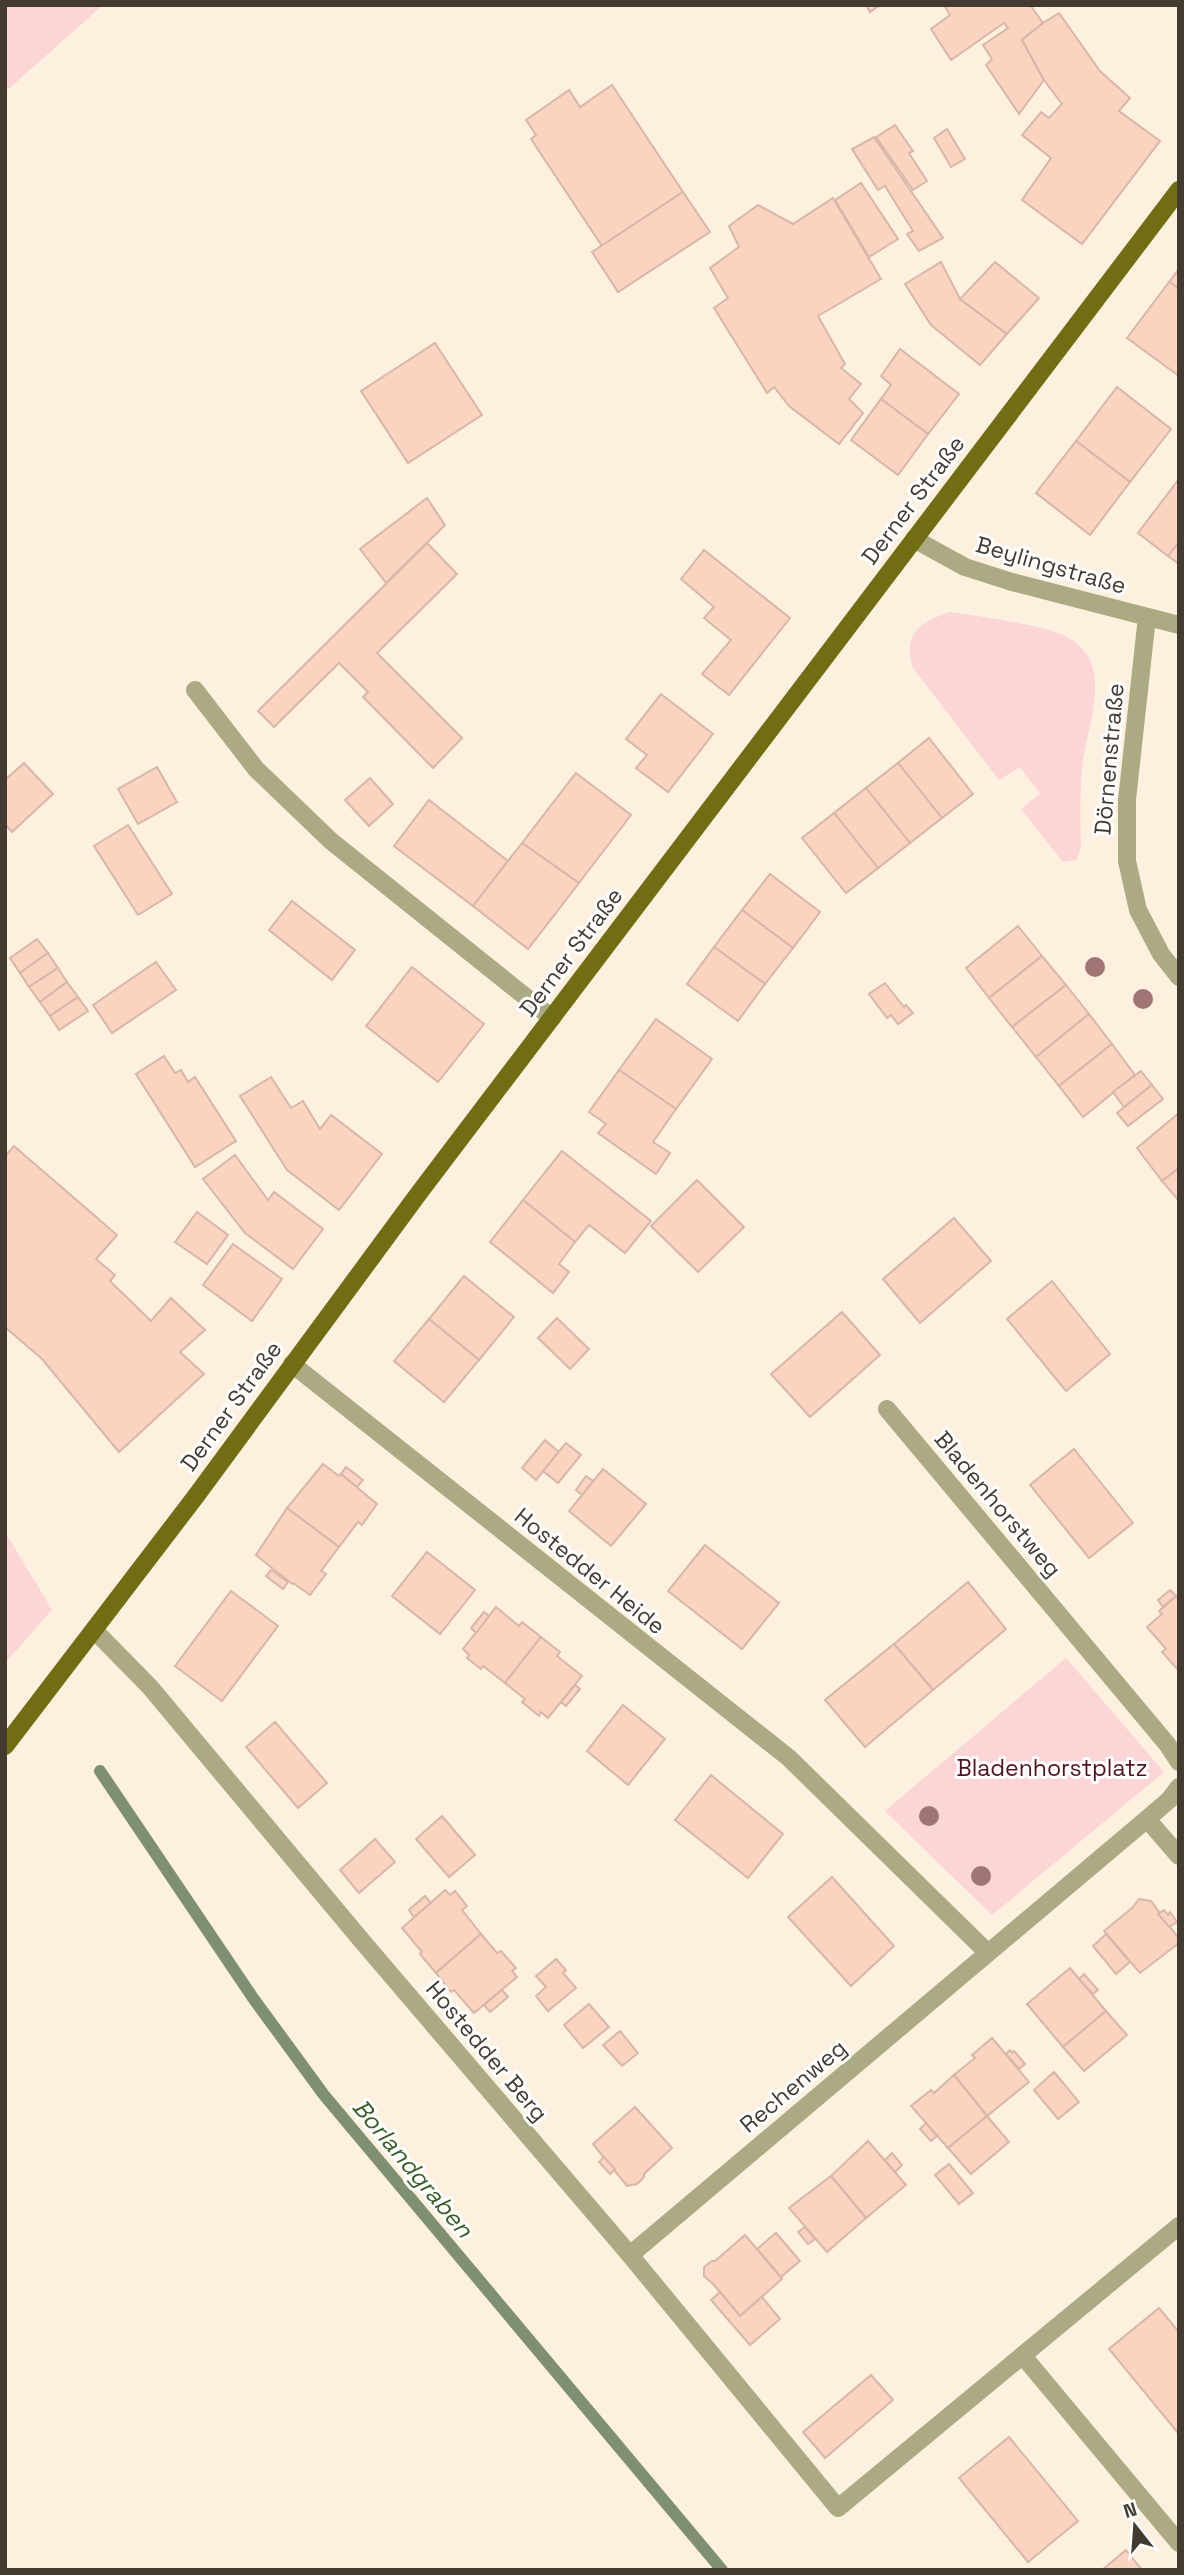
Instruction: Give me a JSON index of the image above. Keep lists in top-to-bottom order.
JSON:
{
  "streets": {
    "main road": ["Derner Straße"],
    "street": [
      "Beylingstraße",
      "Dörnenstraße",
      "Bladenhorstweg",
      "Hostedder Heide",
      "Hostedder Berg",
      "Rechenweg"
    ]
  },
  "crossings": [
    ["Derner Straße", "Beylingstraße"],
    ["Derner Straße", "Hostedder Heide"],
    ["Derner Straße", "Hostedder Berg"],
    ["Beylingstraße", "Dörnenstraße"],
    ["Hostedder Heide", "Rechenweg"],
    ["Hostedder Berg", "Rechenweg"]
  ],
  "water": ["Borlandgraben"],
  "parks": ["Bladenhorstplatz"],
  "north": "top"
}
